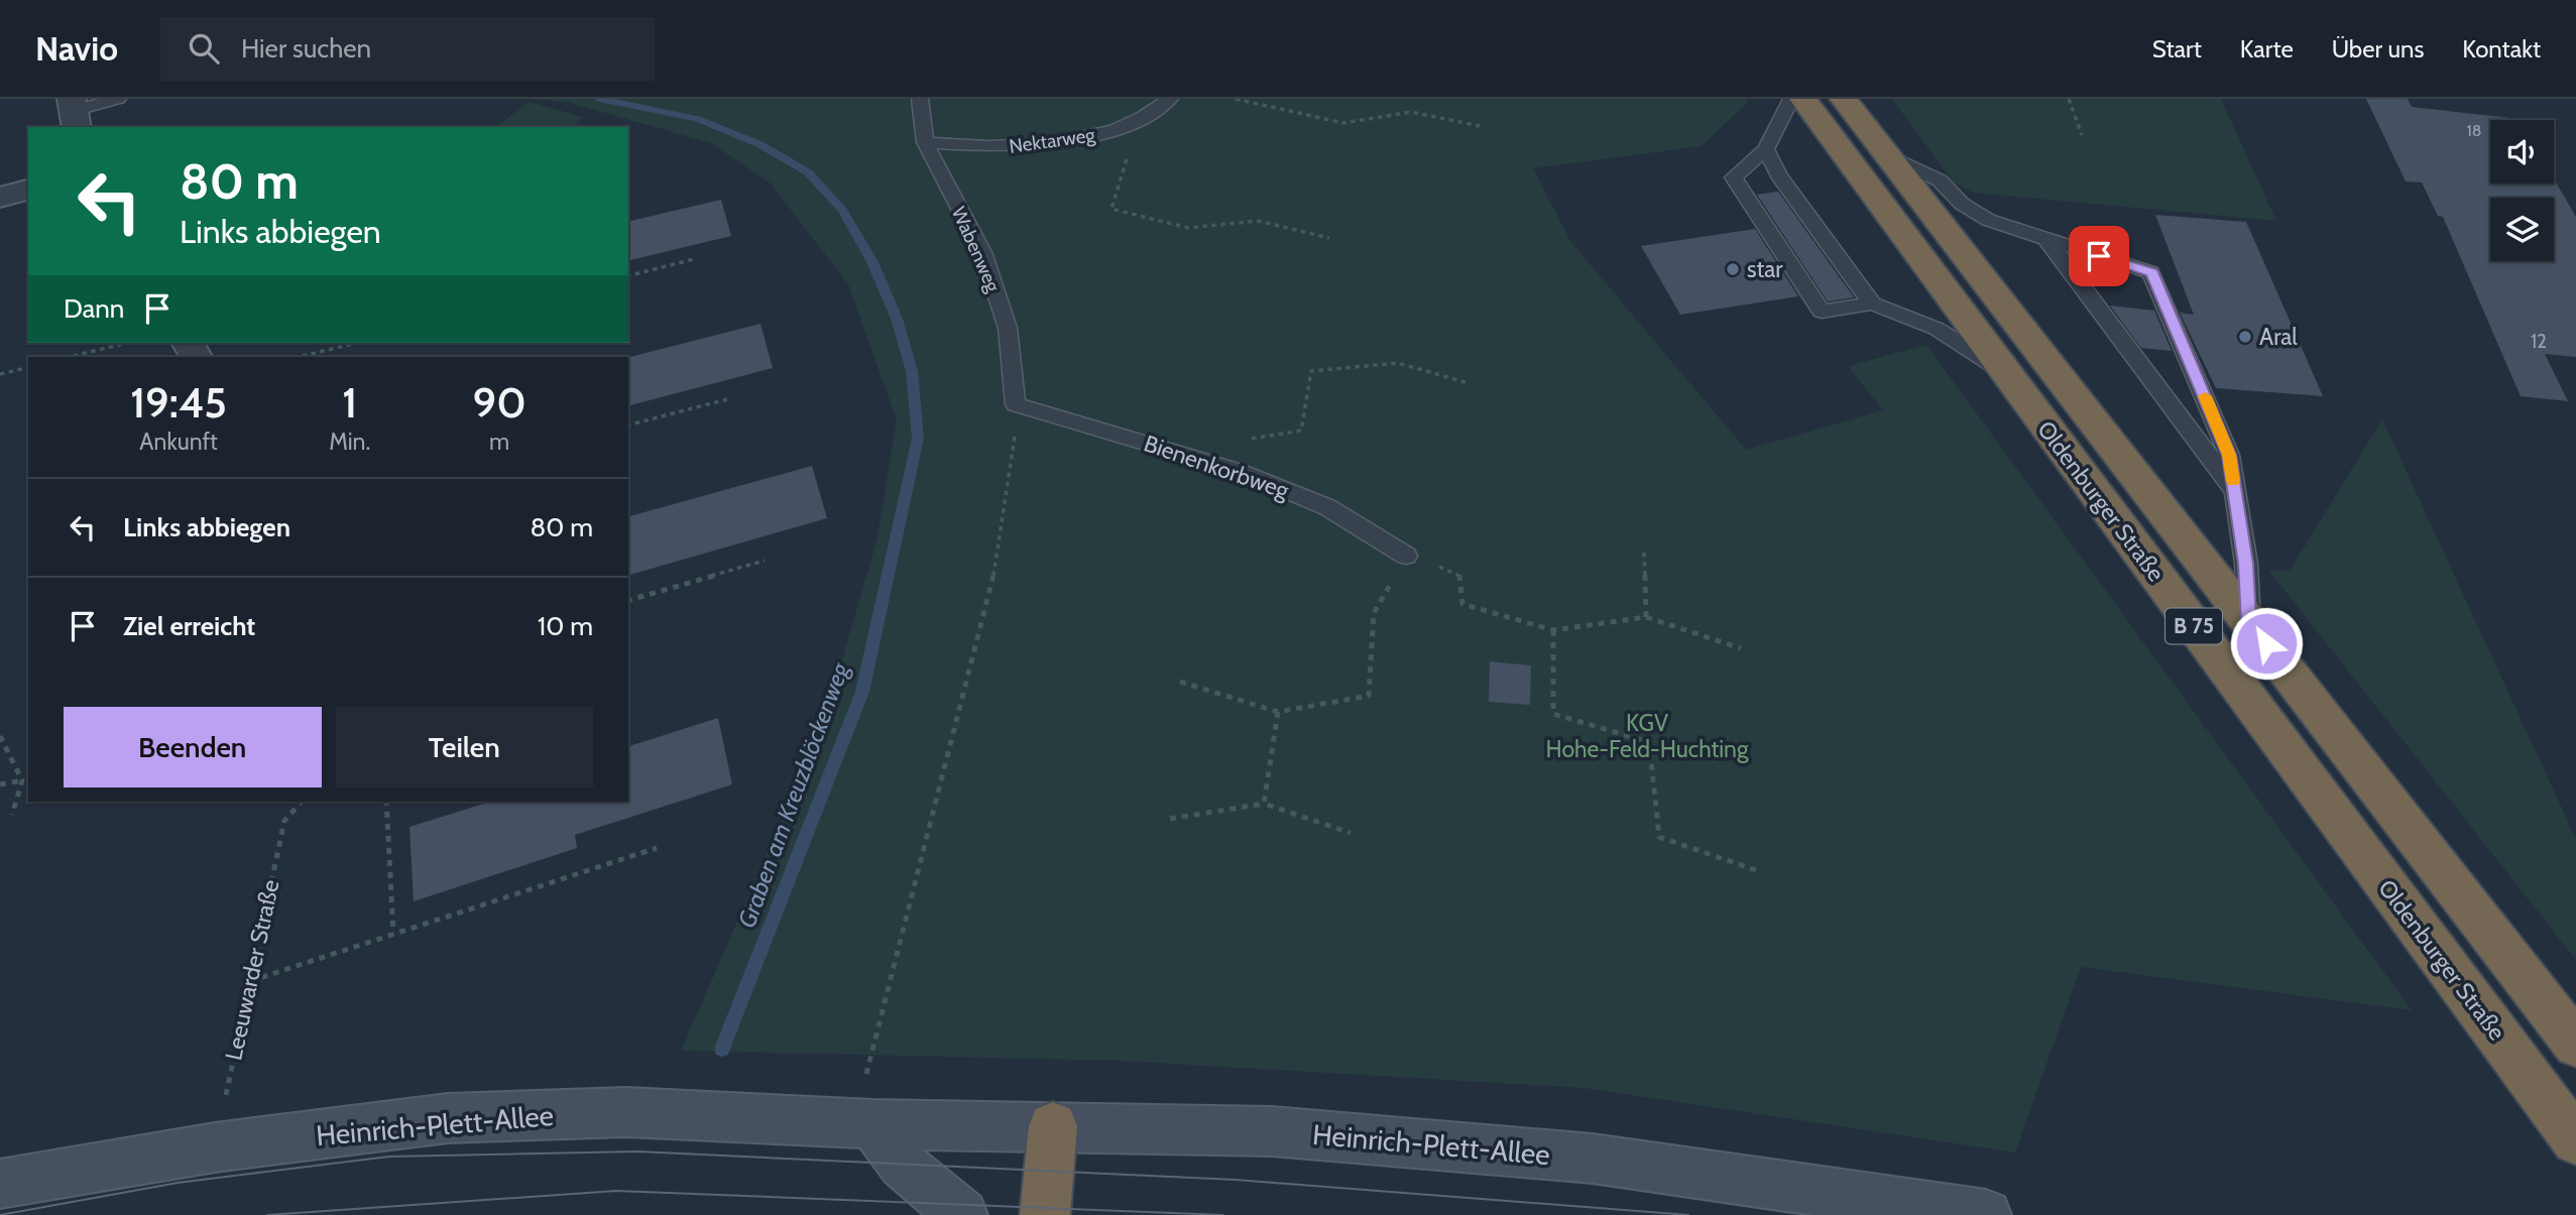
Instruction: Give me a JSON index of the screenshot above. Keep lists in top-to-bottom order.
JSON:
{
  "streets": {
    "highway": ["Oldenburger Straße", "B 75"],
    "main road": ["Heinrich-Plett-Allee"],
    "lane": ["Nektarweg", "Wabenweg", "Bienenkorbweg"],
    "path": ["Leeuwarder Straße"]
  },
  "crossings": [
    ["Nektarweg", "Wabenweg"],
    ["Wabenweg", "Bienenkorbweg"],
    ["Leeuwarder Straße", "Heinrich-Plett-Allee"]
  ],
  "water": ["Graben am Kreuzblöckenweg"],
  "parks": ["KGV Hohe-Feld-Huchting"],
  "places": ["star", "Aral"],
  "house_numbers": ["18", "12"],
  "page": {
    "header": "Navio",
    "search": "Hier suchen",
    "nav": [
      "Start",
      "Karte",
      "Über uns",
      "Kontakt"
    ],
    "turn": ["80 m", "Links abbiegen"],
    "then": "Dann",
    "eta": [
      "19:45",
      "Ankunft",
      "1",
      "Min.",
      "90",
      "m"
    ],
    "list": [
      {
        "name": "Links abbiegen",
        "value": "80 m"
      },
      {
        "name": "Ziel erreicht",
        "value": "10 m"
      }
    ],
    "buttons": ["Beenden", "Teilen"]
  }
}
